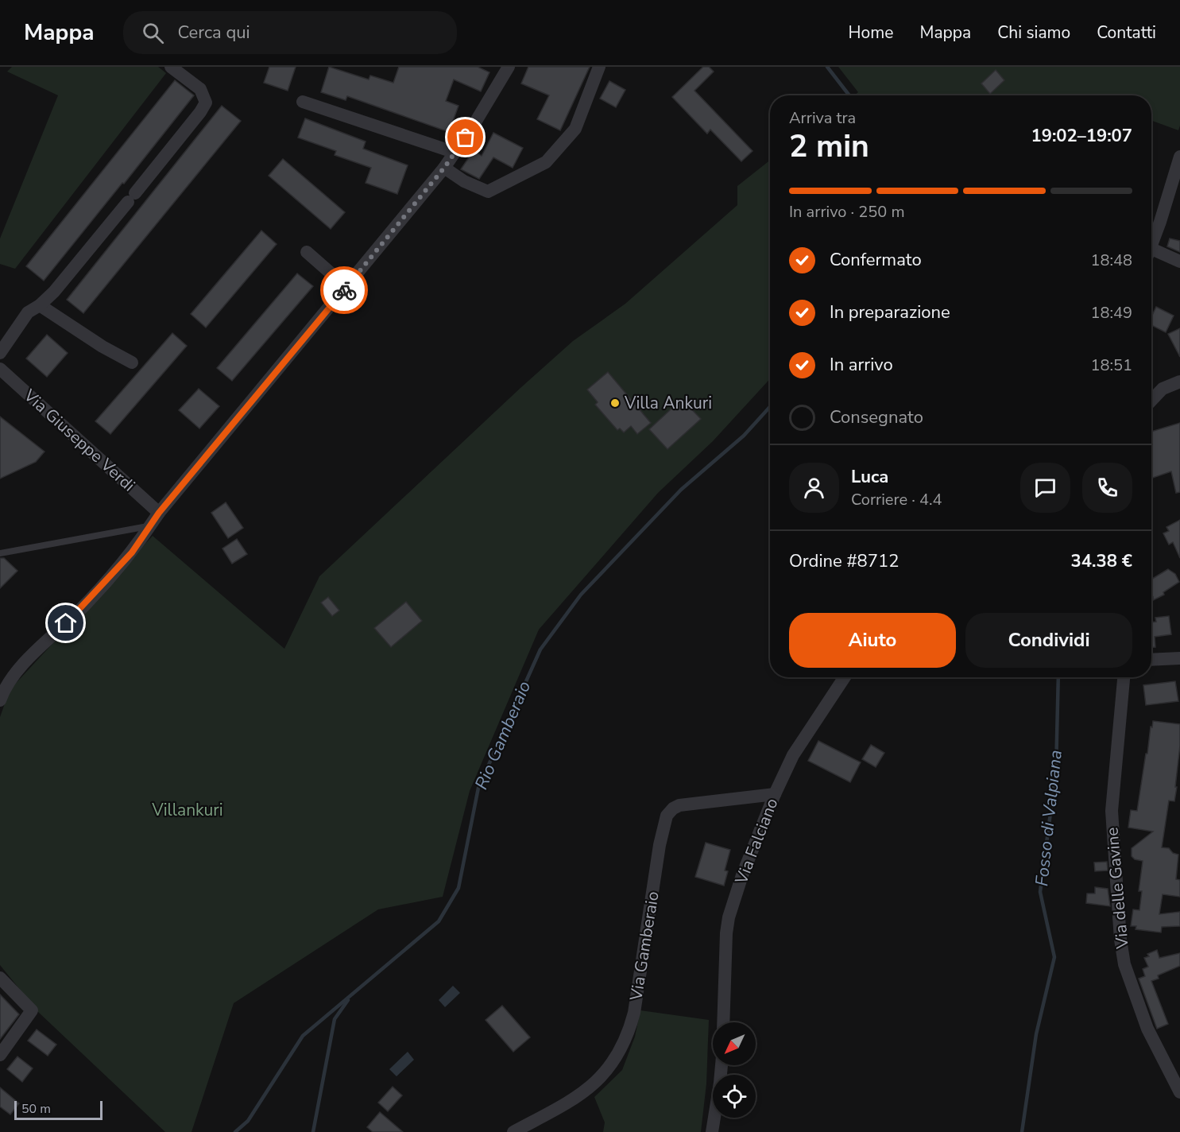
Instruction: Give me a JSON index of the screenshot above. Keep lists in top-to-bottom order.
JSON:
{
  "streets": {
    "street": [
      "Via Giuseppe Verdi",
      "Via Falciano",
      "Via delle Gavine",
      "Via Gamberaio"
    ]
  },
  "crossings": [
    ["Via Falciano", "Via Gamberaio"]
  ],
  "water": ["Rio Gamberaio", "Fosso di Valpiana"],
  "parks": ["Villankuri"],
  "places": ["Villa Ankuri"],
  "scale_bar": "50 m",
  "north": "bottom left",
  "page": {
    "header": "Mappa",
    "search": "Cerca qui",
    "nav": [
      "Home",
      "Mappa",
      "Chi siamo",
      "Contatti"
    ],
    "heading": ["2 min", "Arriva tra", "19:02–19:07"],
    "panel": [
      "Luca",
      "Corriere · 4.4",
      "Ordine #8712",
      "34.38 €"
    ],
    "bar": "In arrivo · 250 m",
    "list": [
      ["Confermato", "18:48"],
      ["In preparazione", "18:49"],
      ["In arrivo", "18:51"],
      "Consegnato"
    ],
    "buttons": ["Aiuto", "Condividi"],
    "scale": "50 m"
  }
}
